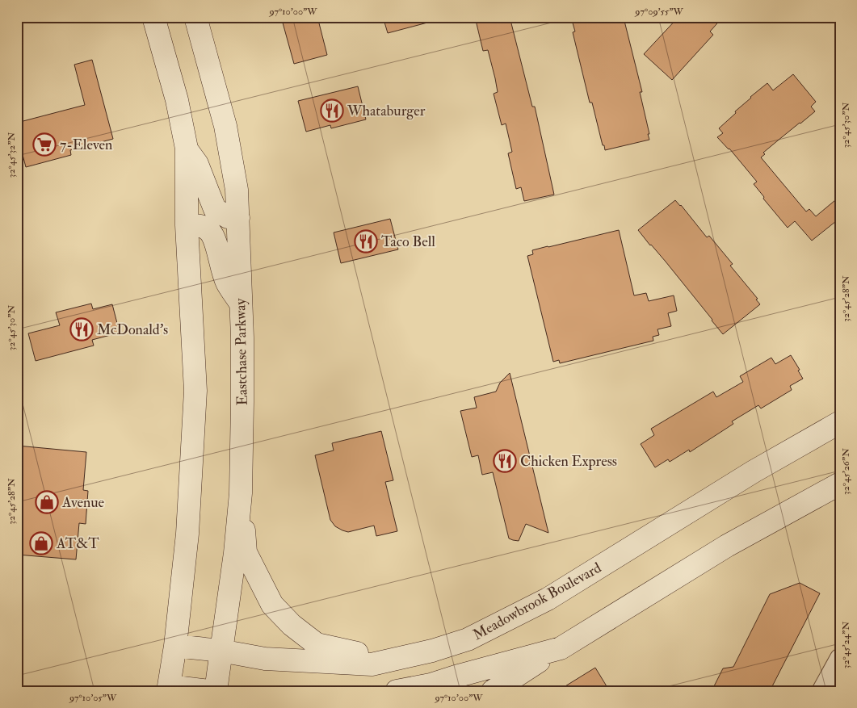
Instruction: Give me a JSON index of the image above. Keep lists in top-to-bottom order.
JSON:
{
  "streets": {
    "main road": ["Eastchase Parkway", "Meadowbrook Boulevard"]
  },
  "crossings": [
    ["Eastchase Parkway", "Meadowbrook Boulevard"]
  ],
  "places": {
    "restaurant": [
      "Whataburger",
      "Taco Bell",
      "McDonald's",
      "Chicken Express"
    ],
    "supermarket": ["7-Eleven"],
    "shop": ["Avenue", "AT&T"]
  },
  "coordinates": [
    "97°10'00\"W",
    "97°09'55\"W",
    "32°45'30\"N",
    "32°45'32\"N",
    "32°45'28\"N",
    "32°45'26\"N",
    "32°45'24\"N",
    "97°10'05\"W"
  ]
}
